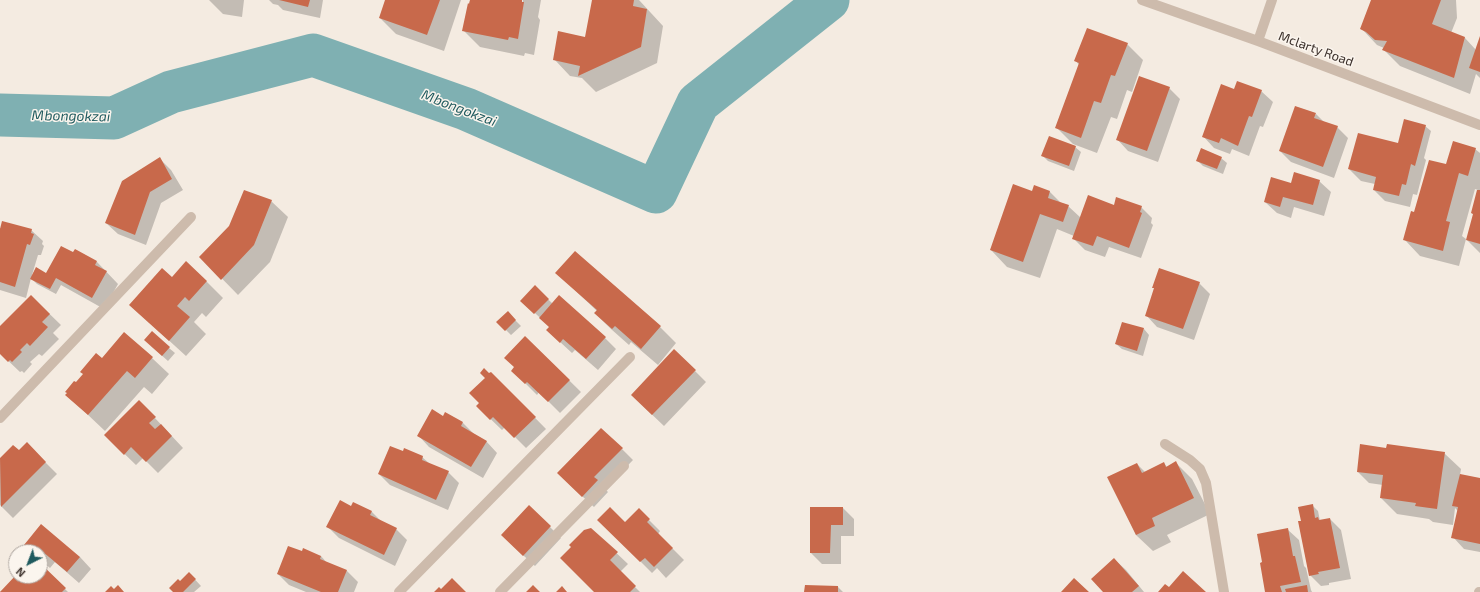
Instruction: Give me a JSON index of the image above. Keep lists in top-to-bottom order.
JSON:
{
  "streets": {
    "street": ["Mclarty Road"]
  },
  "water": ["Mbongokzai"],
  "north": "bottom left"
}
